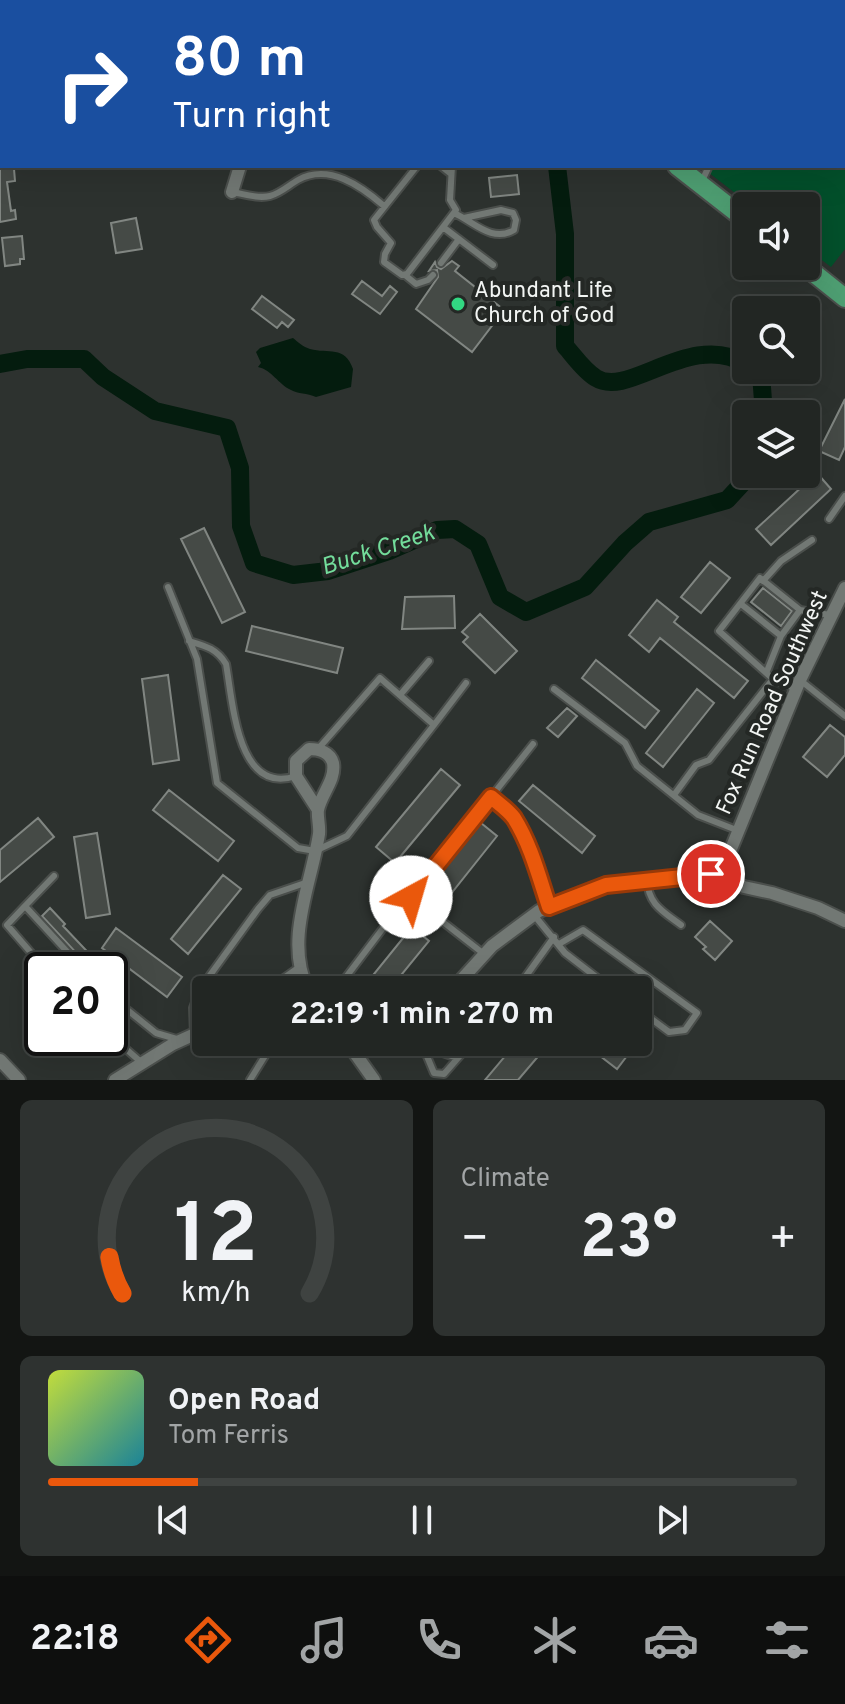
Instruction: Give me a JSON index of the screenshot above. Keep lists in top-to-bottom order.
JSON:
{
  "streets": {
    "street": ["Fox Run Road Southwest"]
  },
  "water": ["Buck Creek"],
  "places": ["Abundant Life Church of God"],
  "page": {
    "turn": ["80 m", "Turn right"],
    "limit": "20",
    "trip": "22:19 · 1 min · 270 m",
    "tile": "Climate",
    "heat": ["−", "23°", "+"],
    "song": ["Open Road", "Tom Ferris"],
    "tabs": "22:18",
    "gauge": ["12", "km/h"]
  }
}
